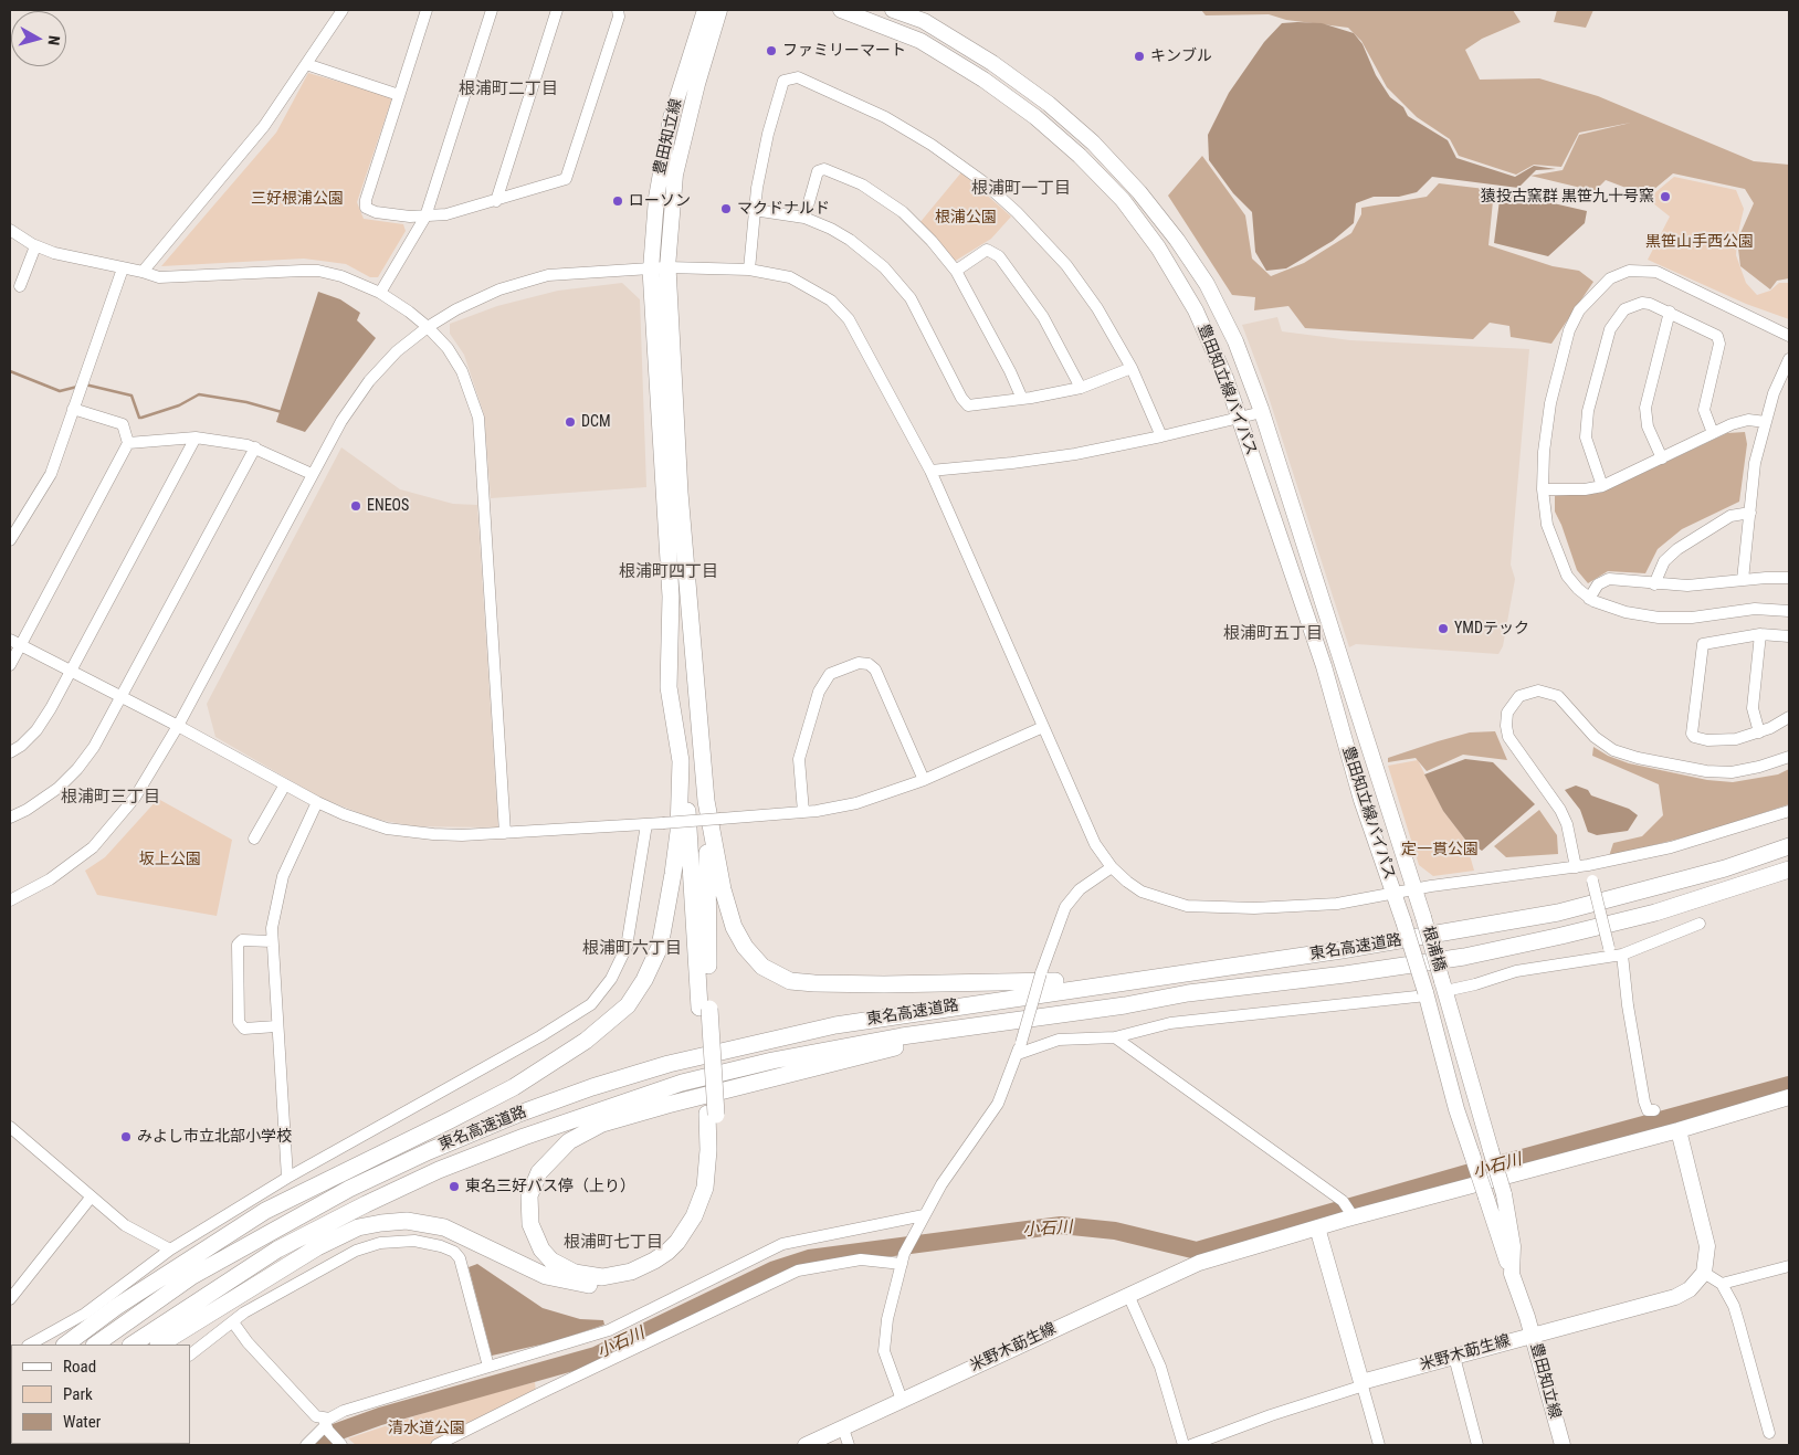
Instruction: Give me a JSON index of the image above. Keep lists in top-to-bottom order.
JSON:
{
  "streets": {
    "highway": ["東名高速道路"],
    "main road": [
      "豊田知立線",
      "豊田知立線バイパス",
      "根浦橋",
      "米野木莇生線"
    ]
  },
  "crossings": [
    ["豊田知立線", "根浦橋"],
    ["豊田知立線", "米野木莇生線"],
    ["豊田知立線バイパス", "根浦橋"]
  ],
  "districts": [
    "根浦町二丁目",
    "根浦町一丁目",
    "根浦町四丁目",
    "根浦町五丁目",
    "根浦町三丁目",
    "根浦町六丁目",
    "根浦町七丁目"
  ],
  "water": ["小石川"],
  "parks": [
    "三好根浦公園",
    "根浦公園",
    "黒笹山手西公園",
    "定一貫公園",
    "坂上公園",
    "清水道公園"
  ],
  "places": [
    "ファミリーマート",
    "キンブル",
    "猿投古窯群 黒笹九十号窯",
    "ローソン",
    "マクドナルド",
    "DCM",
    "ENEOS",
    "YMDテック",
    "みよし市立北部小学校",
    "東名三好バス停（上り）"
  ],
  "legend": ["Road", "Park", "Water"],
  "north": "right"
}
